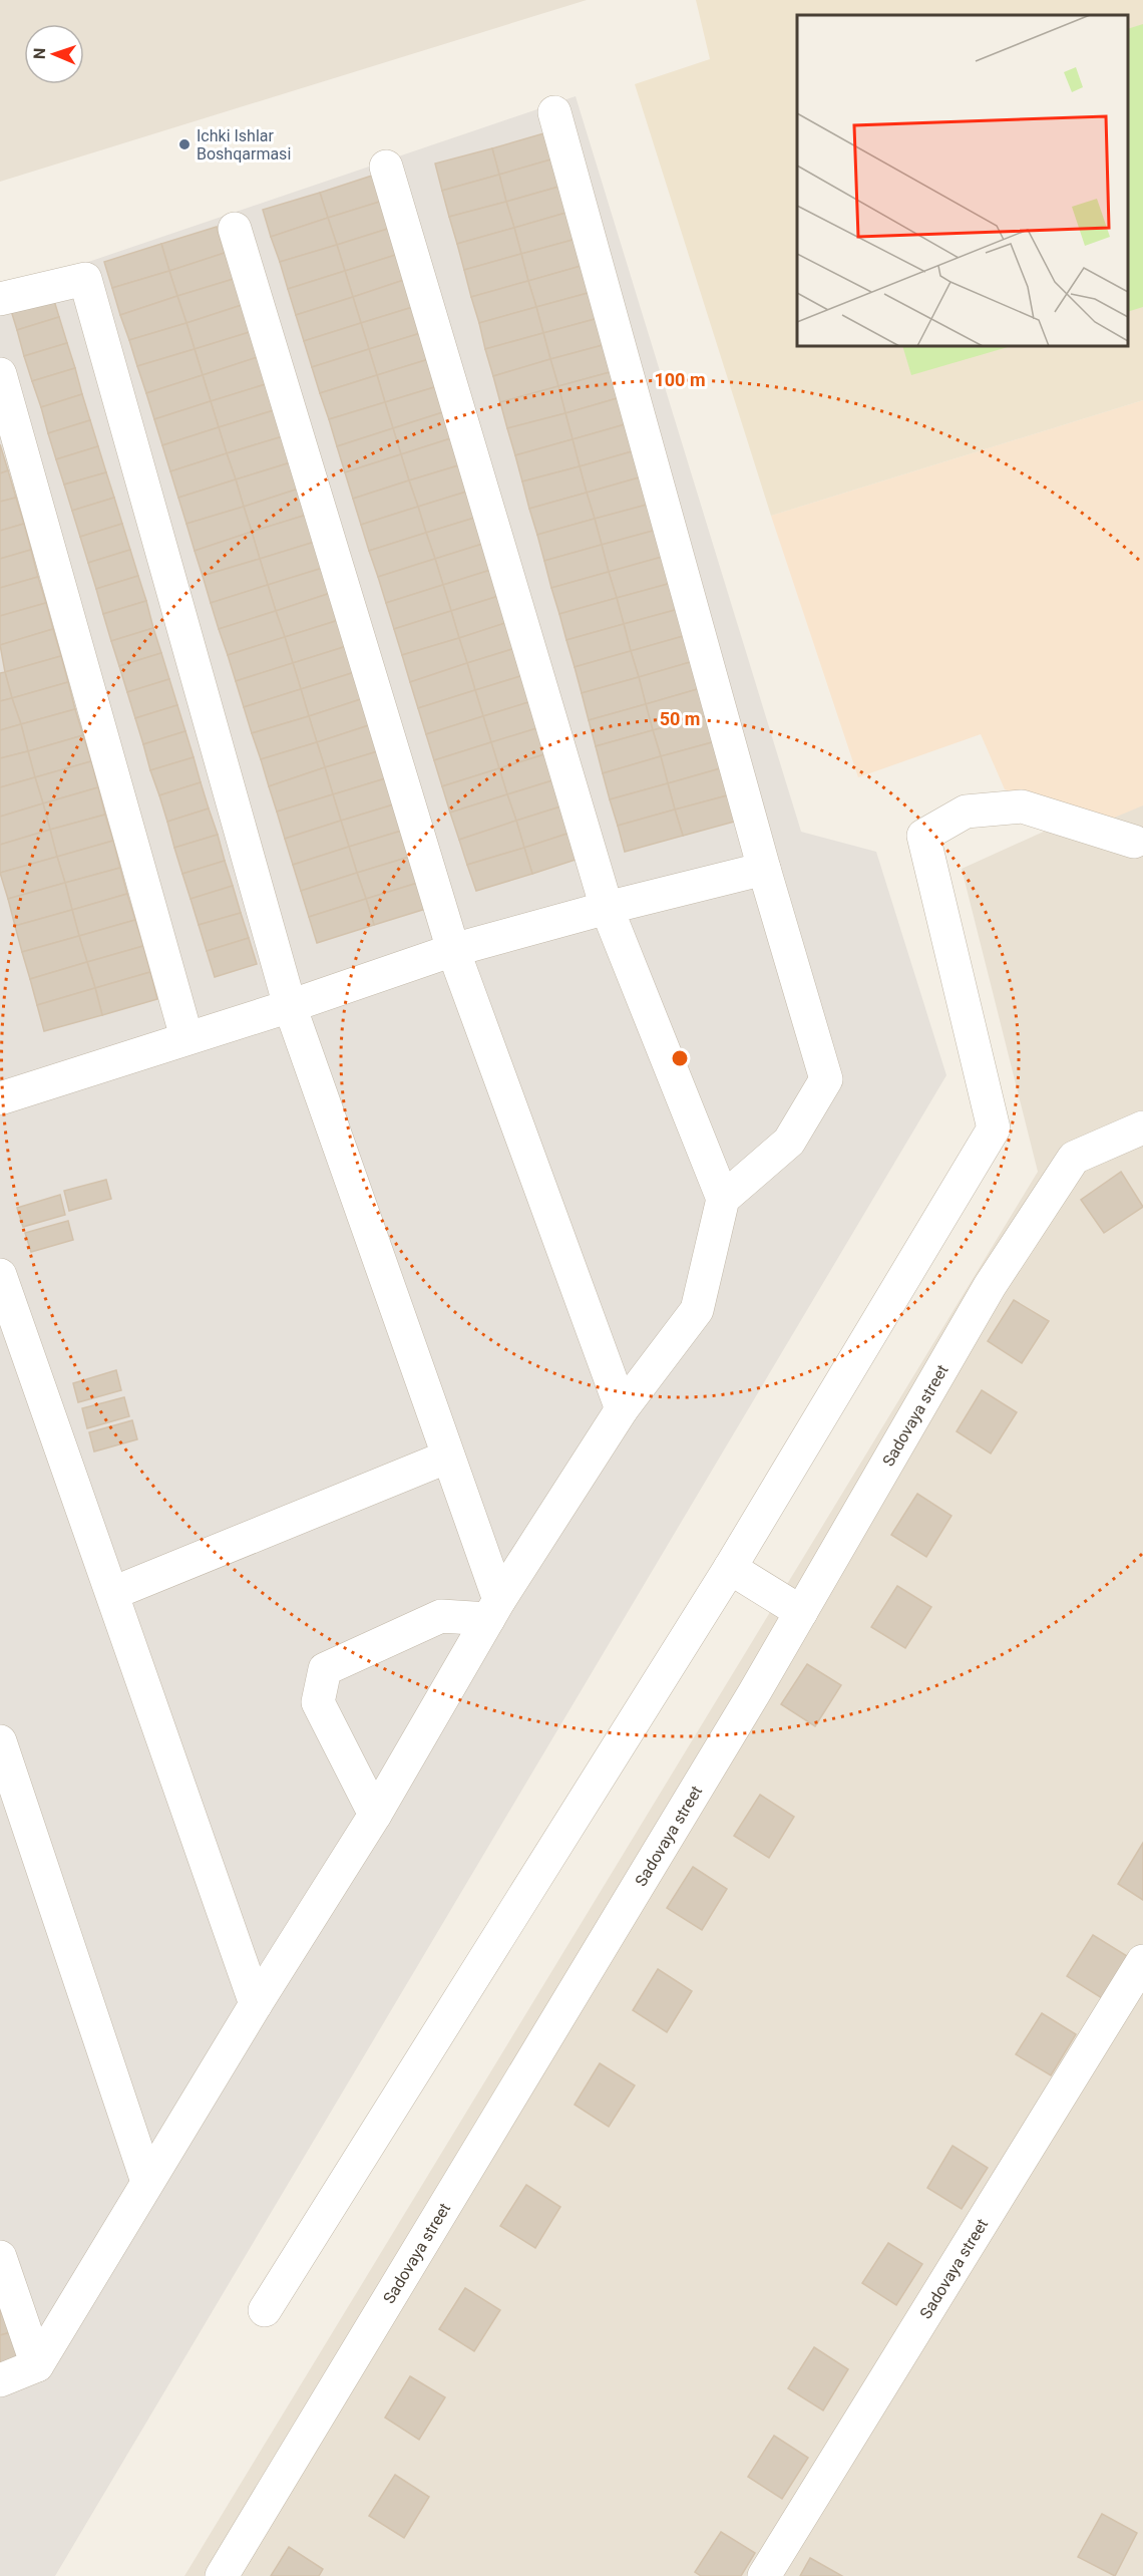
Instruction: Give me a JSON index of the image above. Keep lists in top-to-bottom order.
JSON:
{
  "streets": {
    "street": ["Sadovaya street"]
  },
  "places": ["Ichki Ishlar Boshqarmasi"],
  "north": "left",
  "rings": ["100 m", "50 m"]
}
